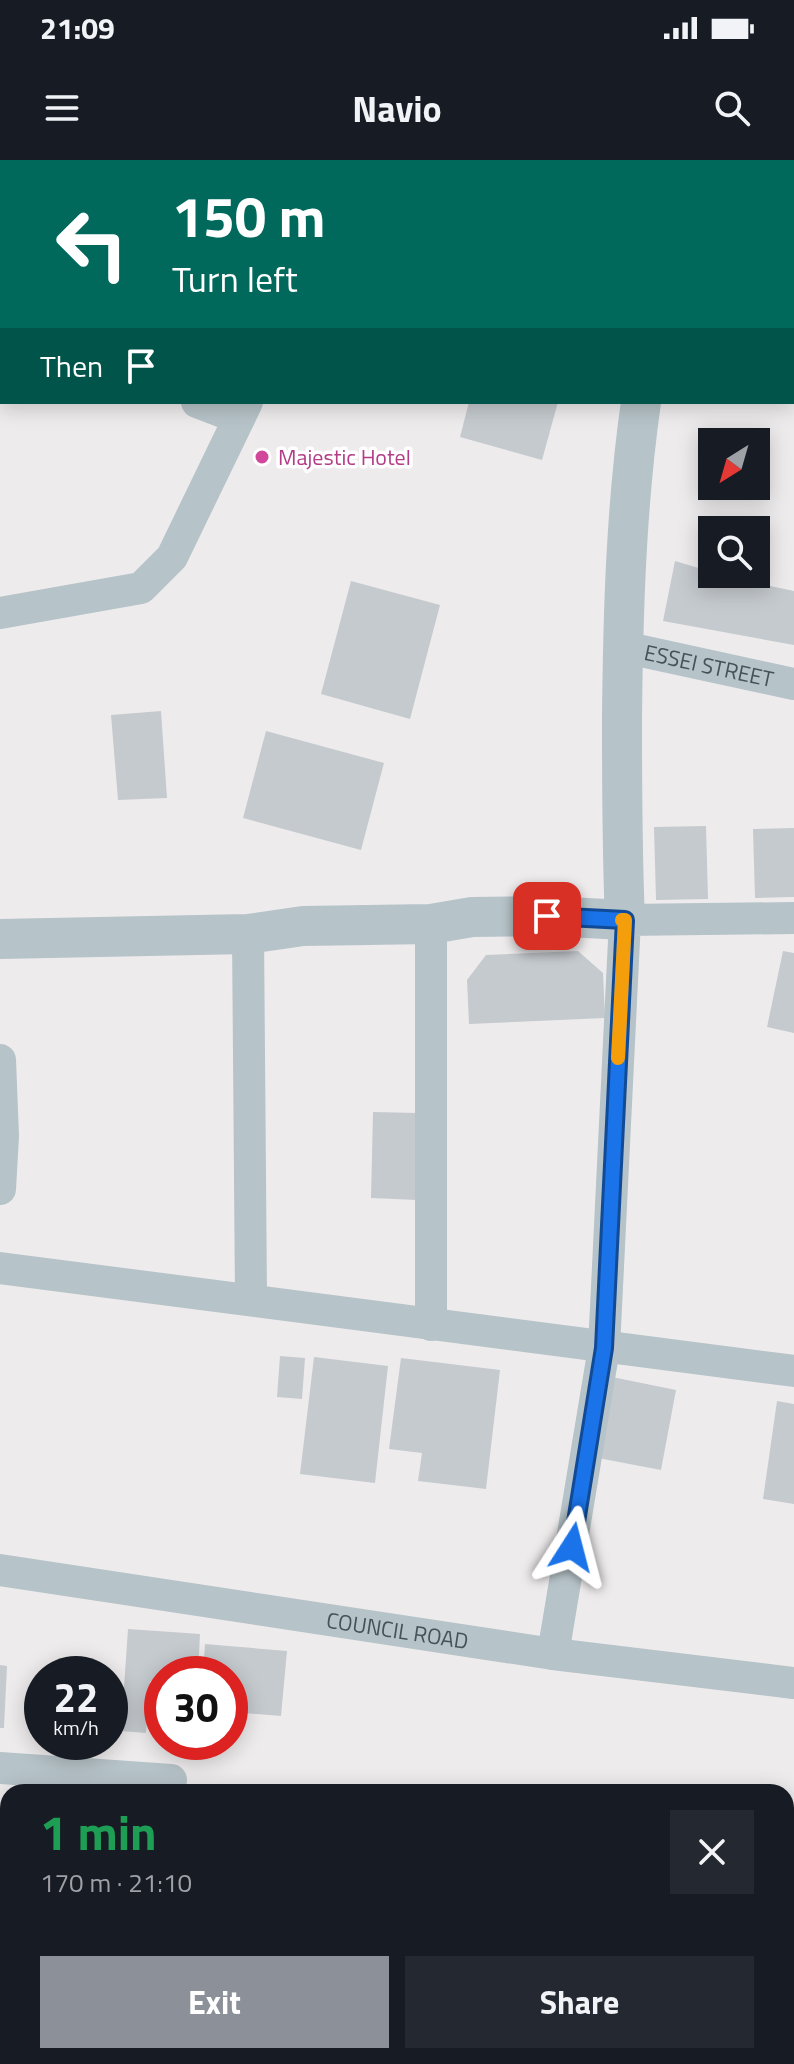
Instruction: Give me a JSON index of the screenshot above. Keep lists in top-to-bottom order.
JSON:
{
  "streets": {
    "street": ["ESSEI STREET", "COUNCIL ROAD"]
  },
  "places": ["Majestic Hotel"],
  "north": "bottom left",
  "page": {
    "status": "21:09",
    "header": "Navio",
    "turn": ["150 m", "Turn left"],
    "then": "Then",
    "speed": "22 km/h",
    "limit": "30",
    "heading": ["1 min", "170 m · 21:10"],
    "buttons": ["Exit", "Share"]
  }
}
